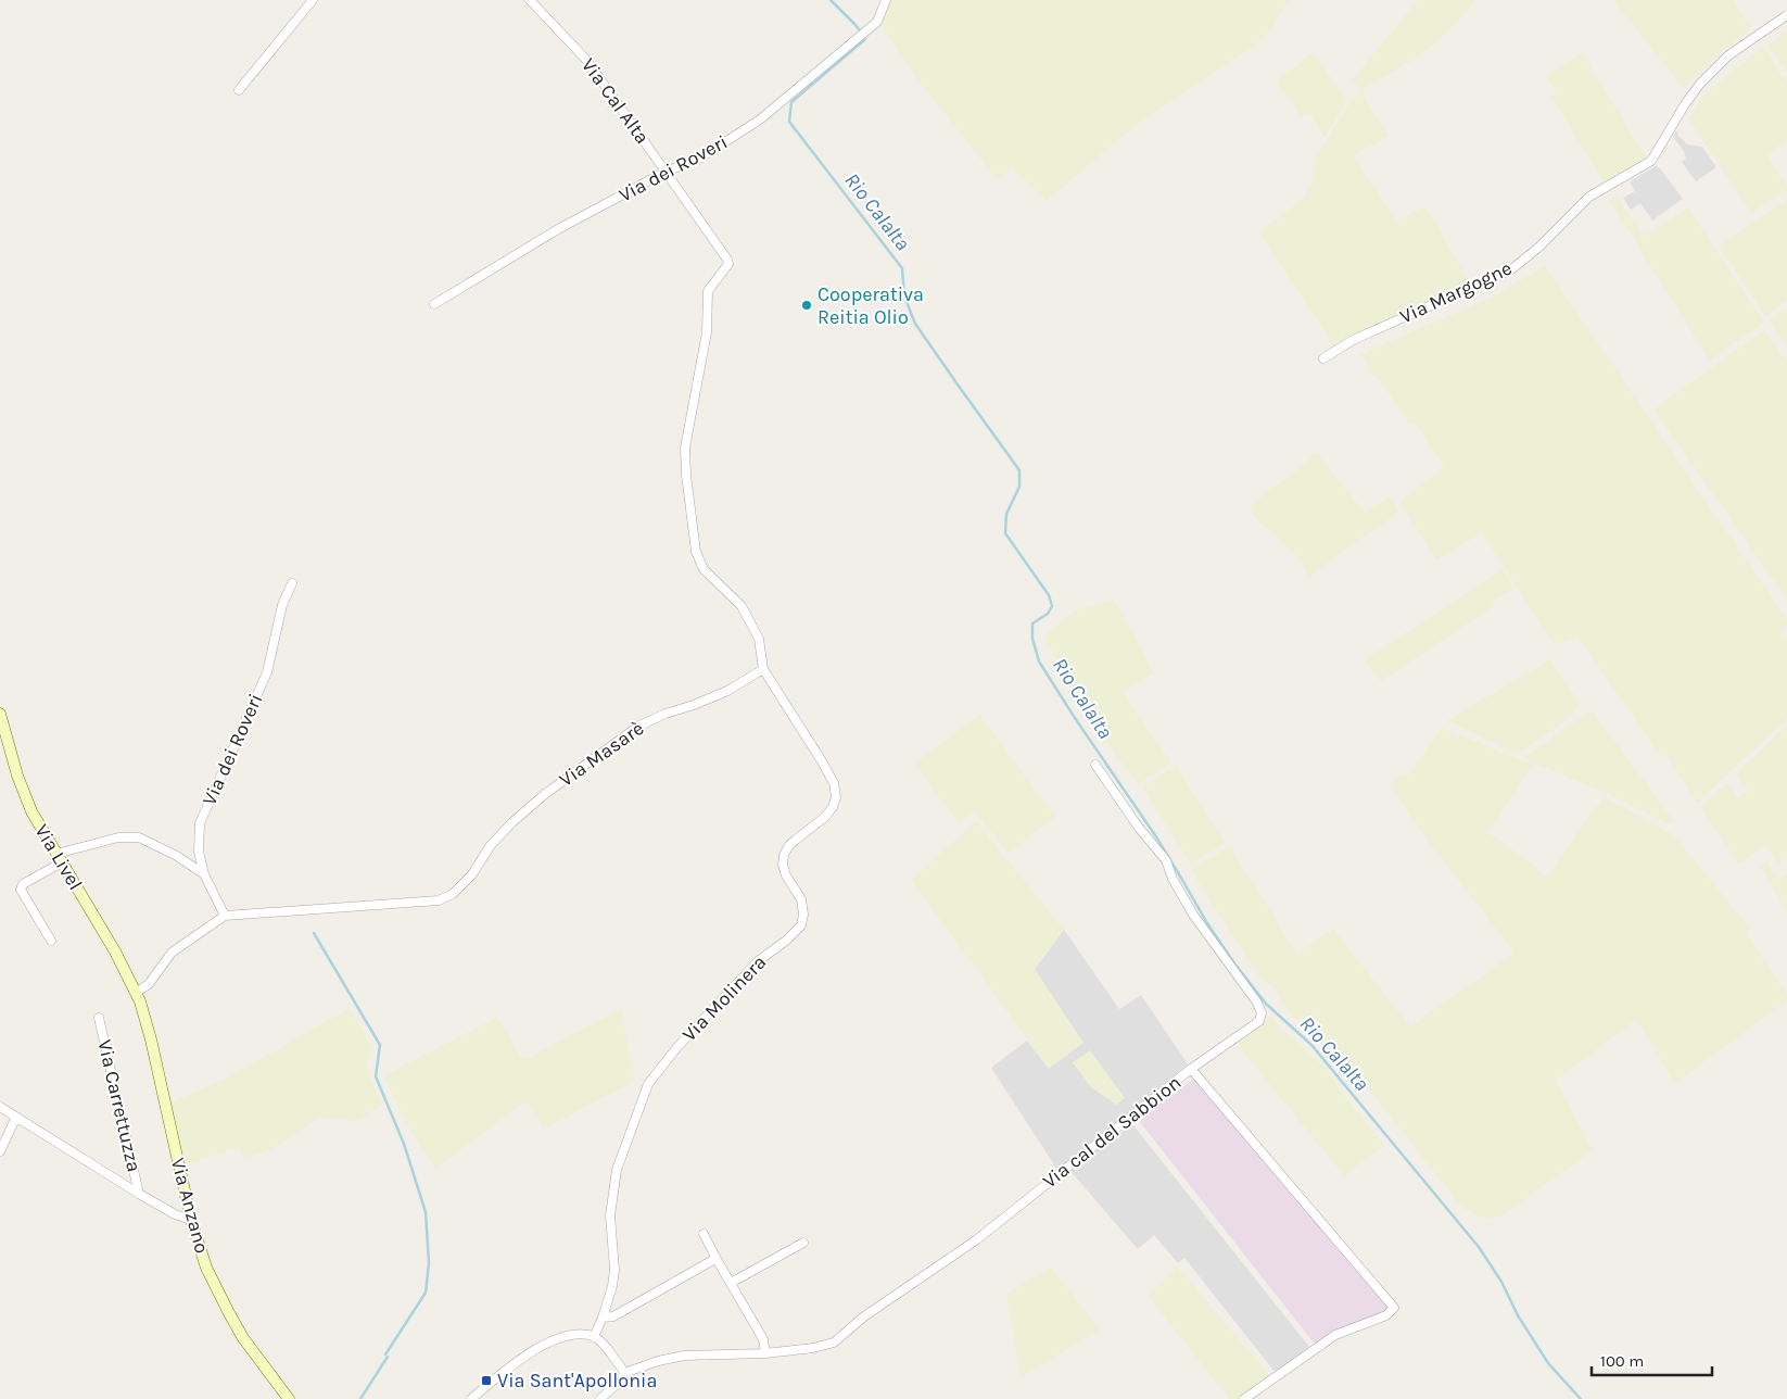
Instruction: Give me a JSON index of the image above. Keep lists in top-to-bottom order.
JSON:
{
  "streets": {
    "main road": ["Via Livel", "Via Anzano"],
    "street": [
      "Via Cal Alta",
      "Via dei Roveri",
      "Via Margogne",
      "Via Masarè",
      "Via Molinera",
      "Via Carrettuzza",
      "Via cal del Sabbion"
    ]
  },
  "crossings": [
    ["Via Cal Alta", "Via dei Roveri"],
    ["Via Cal Alta", "Via Masarè"],
    ["Via Cal Alta", "Via Molinera"],
    ["Via dei Roveri", "Via Masarè"],
    ["Via Masarè", "Via Molinera"],
    ["Via Livel", "Via Anzano"],
    ["Via Carrettuzza", "Via Anzano"]
  ],
  "water": ["Rio Calalta"],
  "places": {
    "other": ["Cooperativa Reitia Olio"],
    "transit": ["Via Sant'Apollonia"]
  },
  "scale_bar": "100 m"
}
